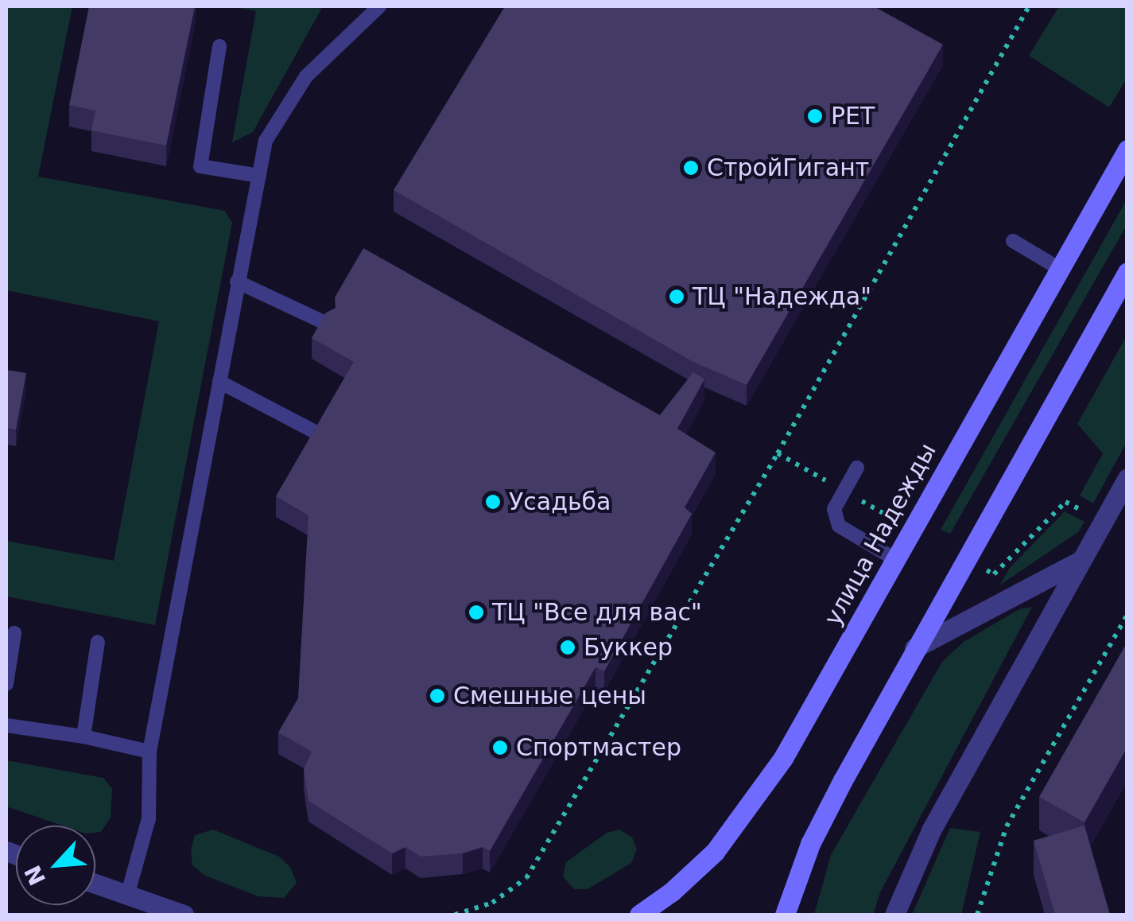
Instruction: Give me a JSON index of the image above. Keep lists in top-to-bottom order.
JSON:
{
  "streets": {
    "main road": ["улица Надежды"]
  },
  "places": [
    "РЕТ",
    "СтройГигант",
    "ТЦ \"Надежда\"",
    "Усадьба",
    "ТЦ \"Все для вас\"",
    "Буккер",
    "Смешные цены",
    "Спортмастер"
  ],
  "north": "bottom left"
}
